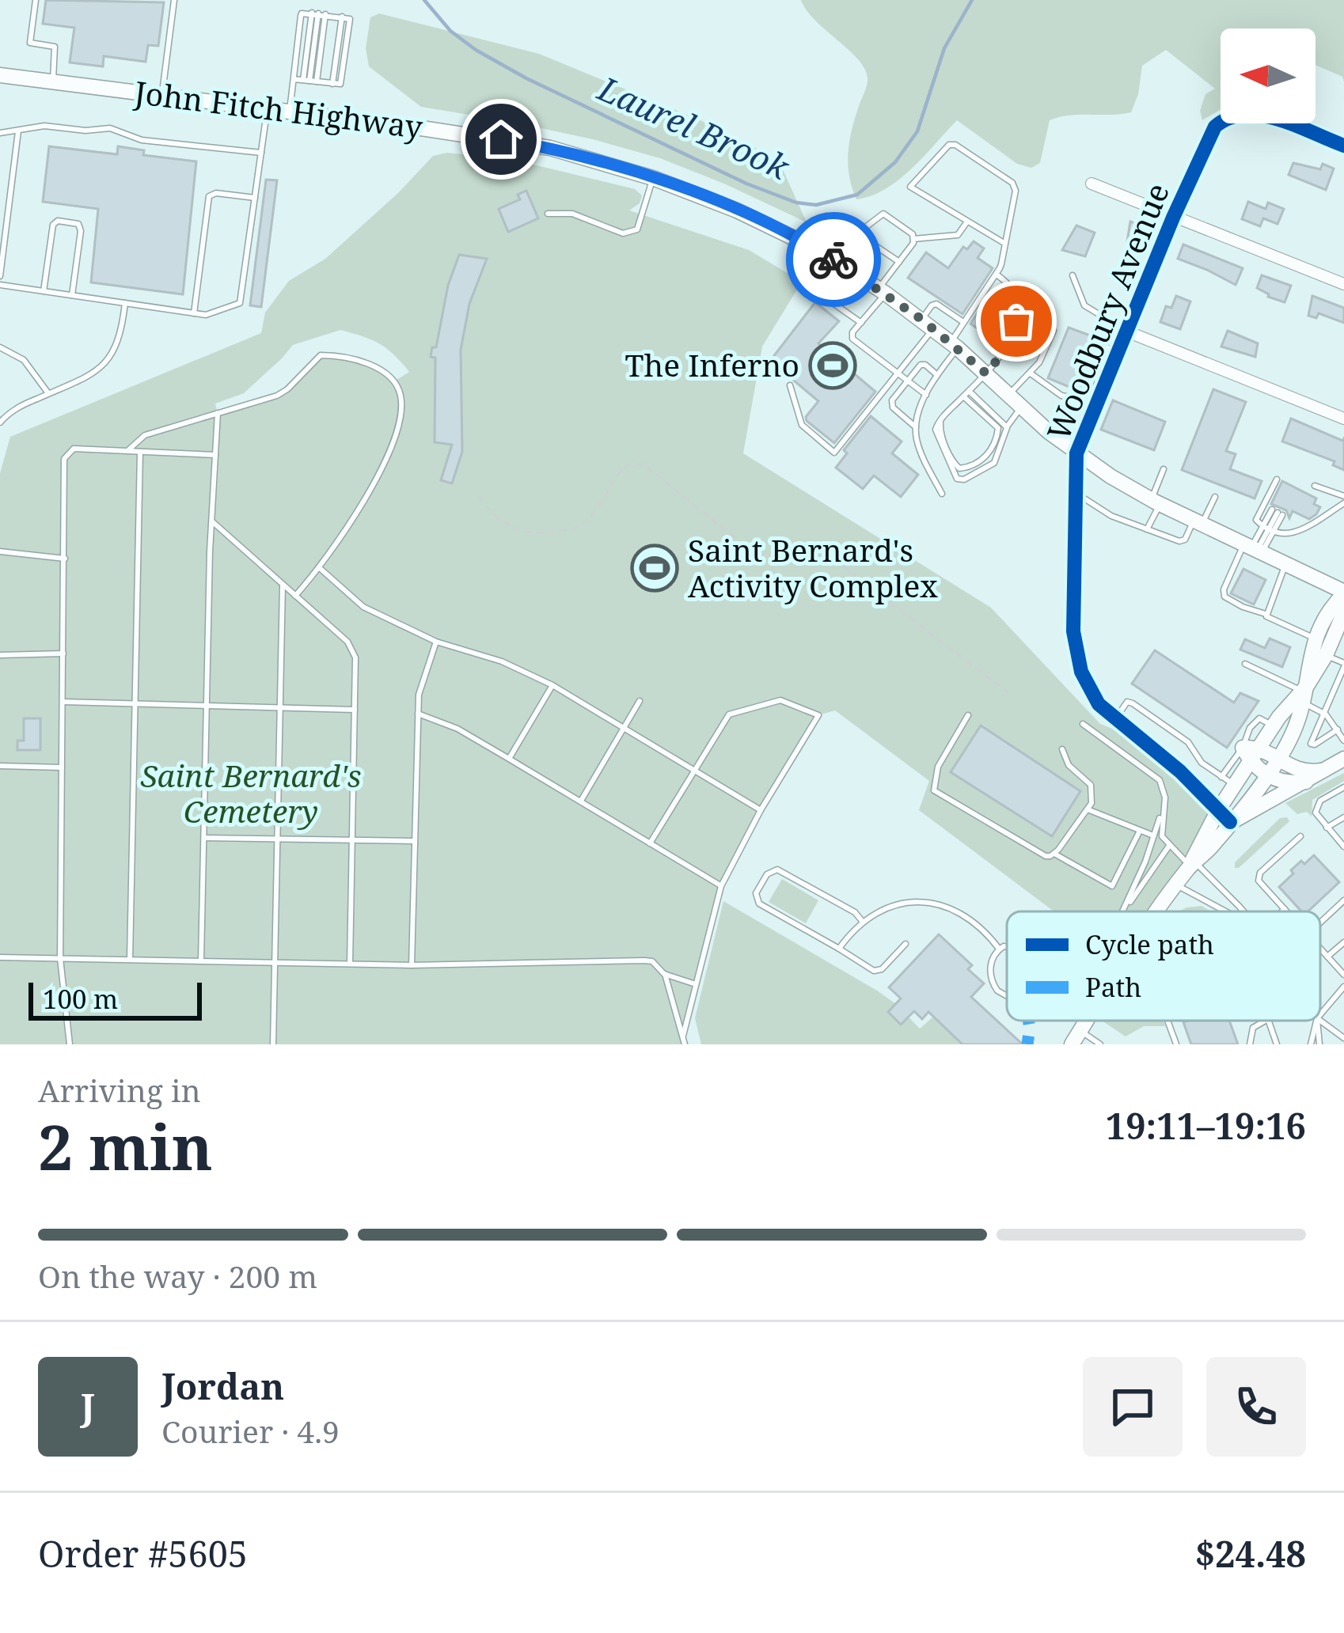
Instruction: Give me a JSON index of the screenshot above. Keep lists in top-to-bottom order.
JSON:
{
  "streets": {
    "main road": ["John Fitch Highway"],
    "street": ["Woodbury Avenue"]
  },
  "crossings": [
    ["John Fitch Highway", "Woodbury Avenue"]
  ],
  "water": ["Laurel Brook"],
  "parks": ["Saint Bernard's Cemetery"],
  "places": {
    "sports": ["The Inferno", "Saint Bernard's Activity Complex"]
  },
  "legend": ["Cycle path", "Path"],
  "scale_bar": "100 m",
  "north": "left",
  "page": {
    "scale": "100 m",
    "heading": ["2 min", "Arriving in", "19:11–19:16"],
    "panel": [
      "Jordan",
      "Courier · 4.9",
      "Order #5605",
      "$24.48"
    ],
    "bar": "On the way · 200 m",
    "round": "J"
  }
}
